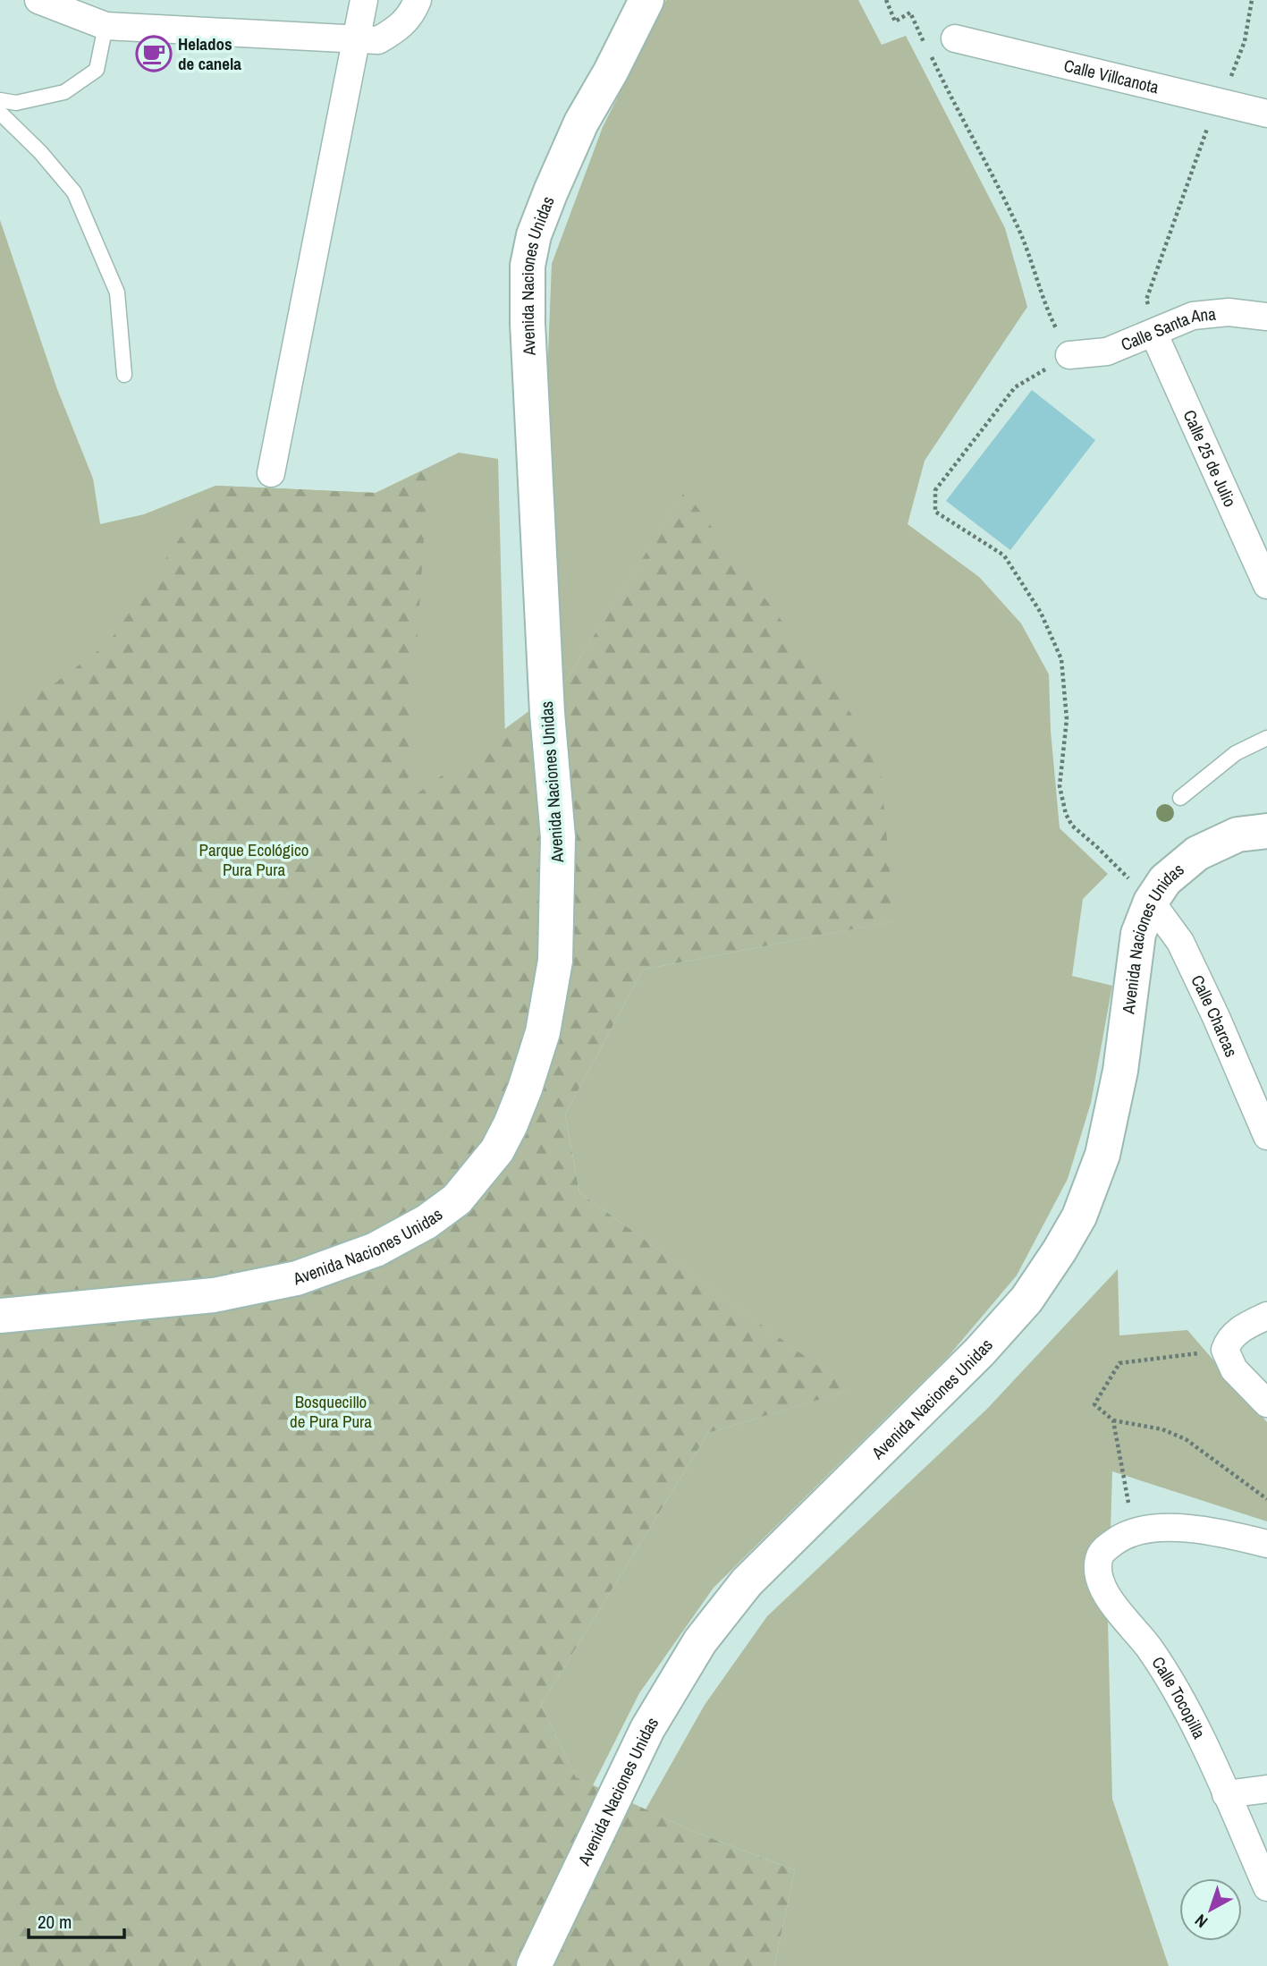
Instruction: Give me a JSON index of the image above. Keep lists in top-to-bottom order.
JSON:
{
  "streets": {
    "street": [
      "Calle Villcanota",
      "Avenida Naciones Unidas",
      "Calle Santa Ana",
      "Calle 25 de Julio",
      "Calle Charcas",
      "Calle Tocopilla"
    ]
  },
  "crossings": [
    ["Avenida Naciones Unidas", "Calle Charcas"],
    ["Calle Santa Ana", "Calle 25 de Julio"]
  ],
  "parks": ["Parque Ecológico Pura Pura", "Bosquecillo de Pura Pura"],
  "places": {
    "cafe": ["Helados de canela"]
  },
  "scale_bar": "20 m",
  "north": "bottom left"
}
